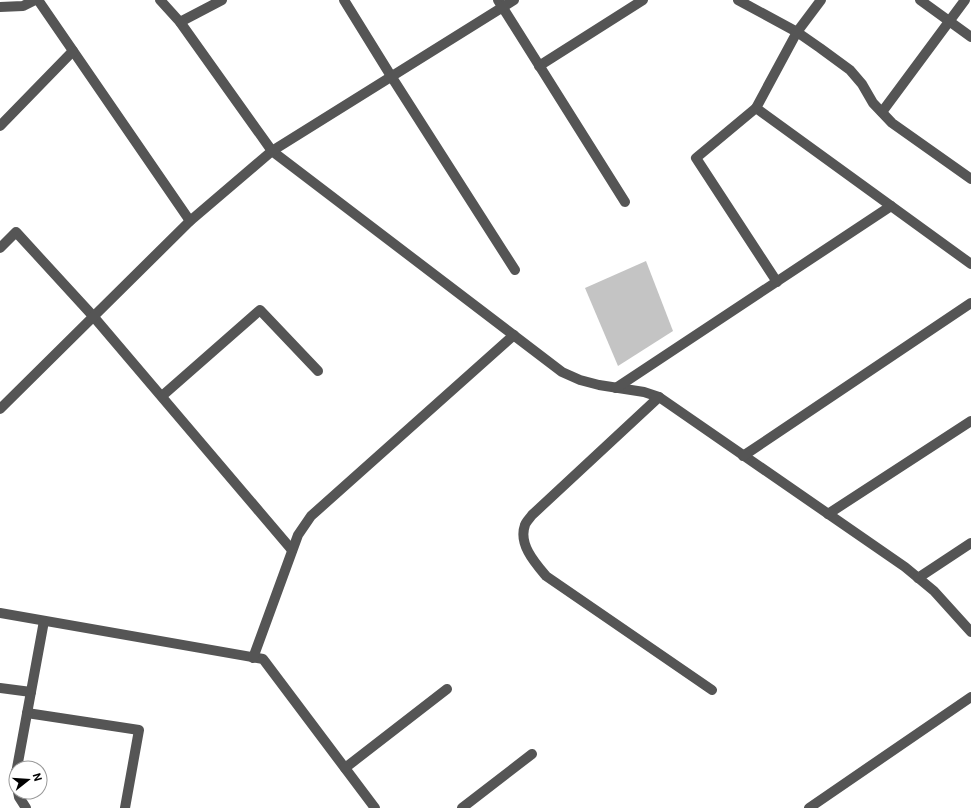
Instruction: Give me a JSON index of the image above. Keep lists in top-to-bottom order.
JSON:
{
  "north": "right"
}
